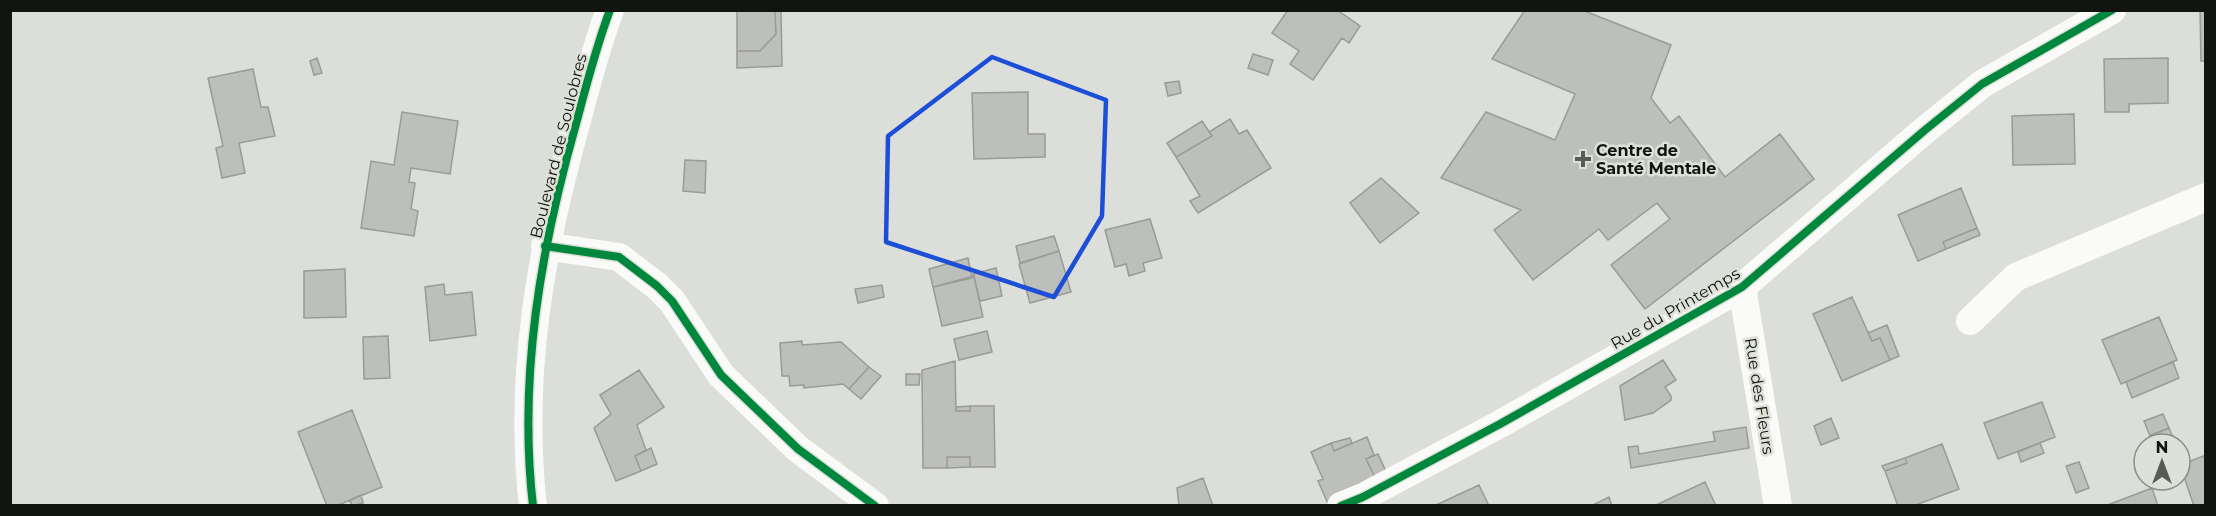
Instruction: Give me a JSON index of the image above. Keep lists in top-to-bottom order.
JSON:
{
  "streets": {
    "street": ["Boulevard de Soulobres", "Rue du Printemps", "Rue des Fleurs"]
  },
  "crossings": [
    ["Rue du Printemps", "Rue des Fleurs"]
  ],
  "places": {
    "health": ["Centre de Santé Mentale"]
  },
  "north": "top"
}
